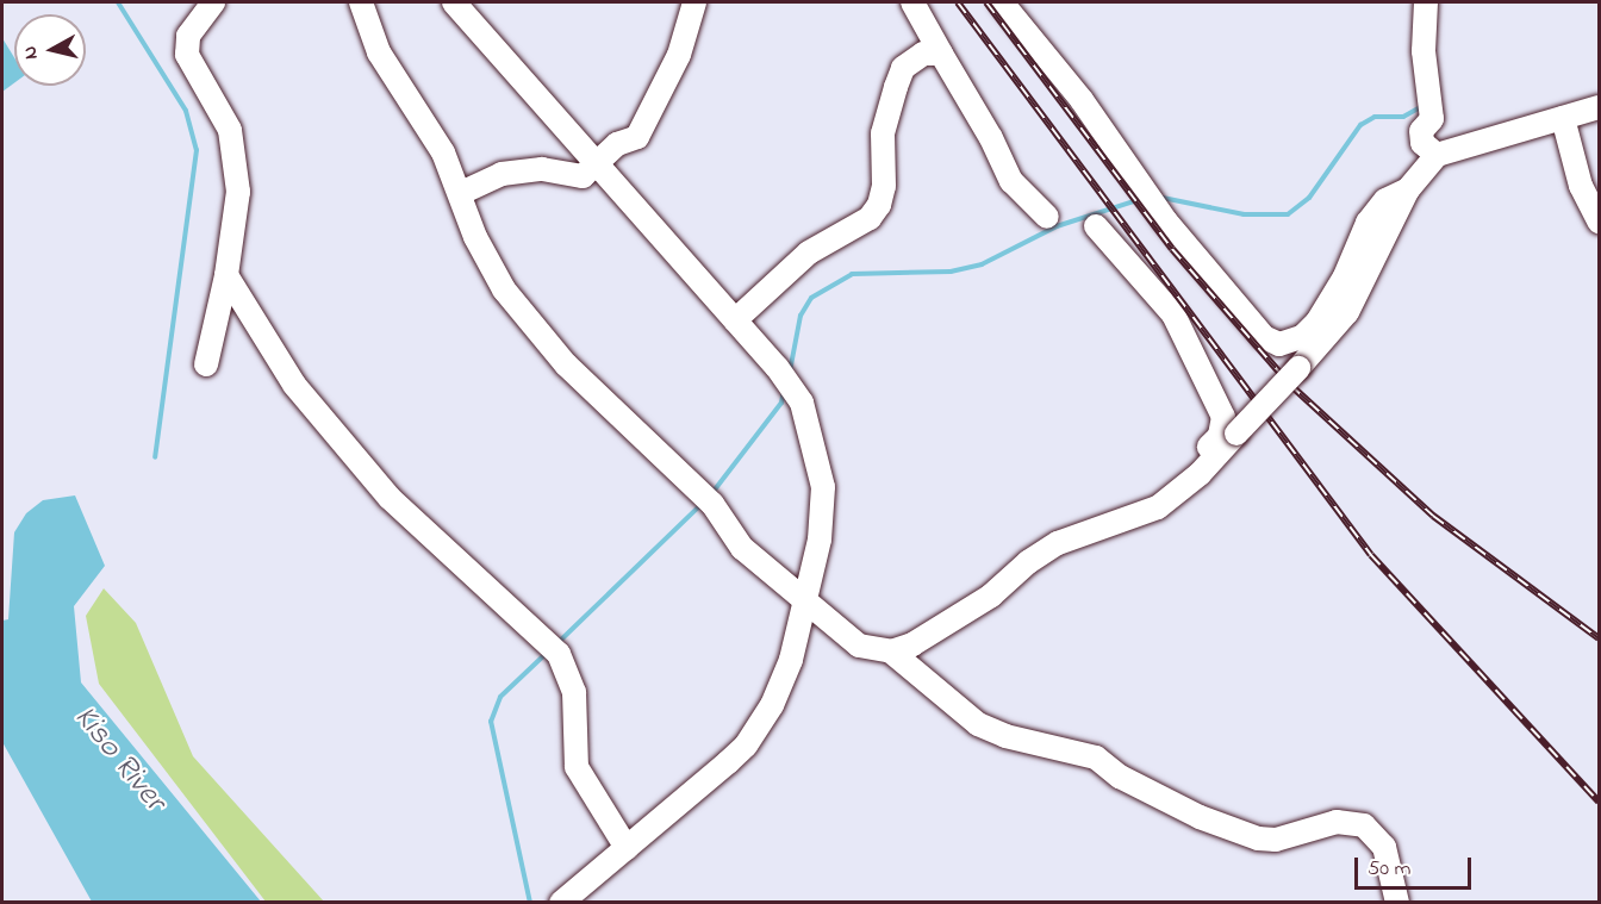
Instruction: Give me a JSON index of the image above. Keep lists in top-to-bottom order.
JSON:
{
  "water": ["Kiso River"],
  "scale_bar": "50 m",
  "north": "left"
}
